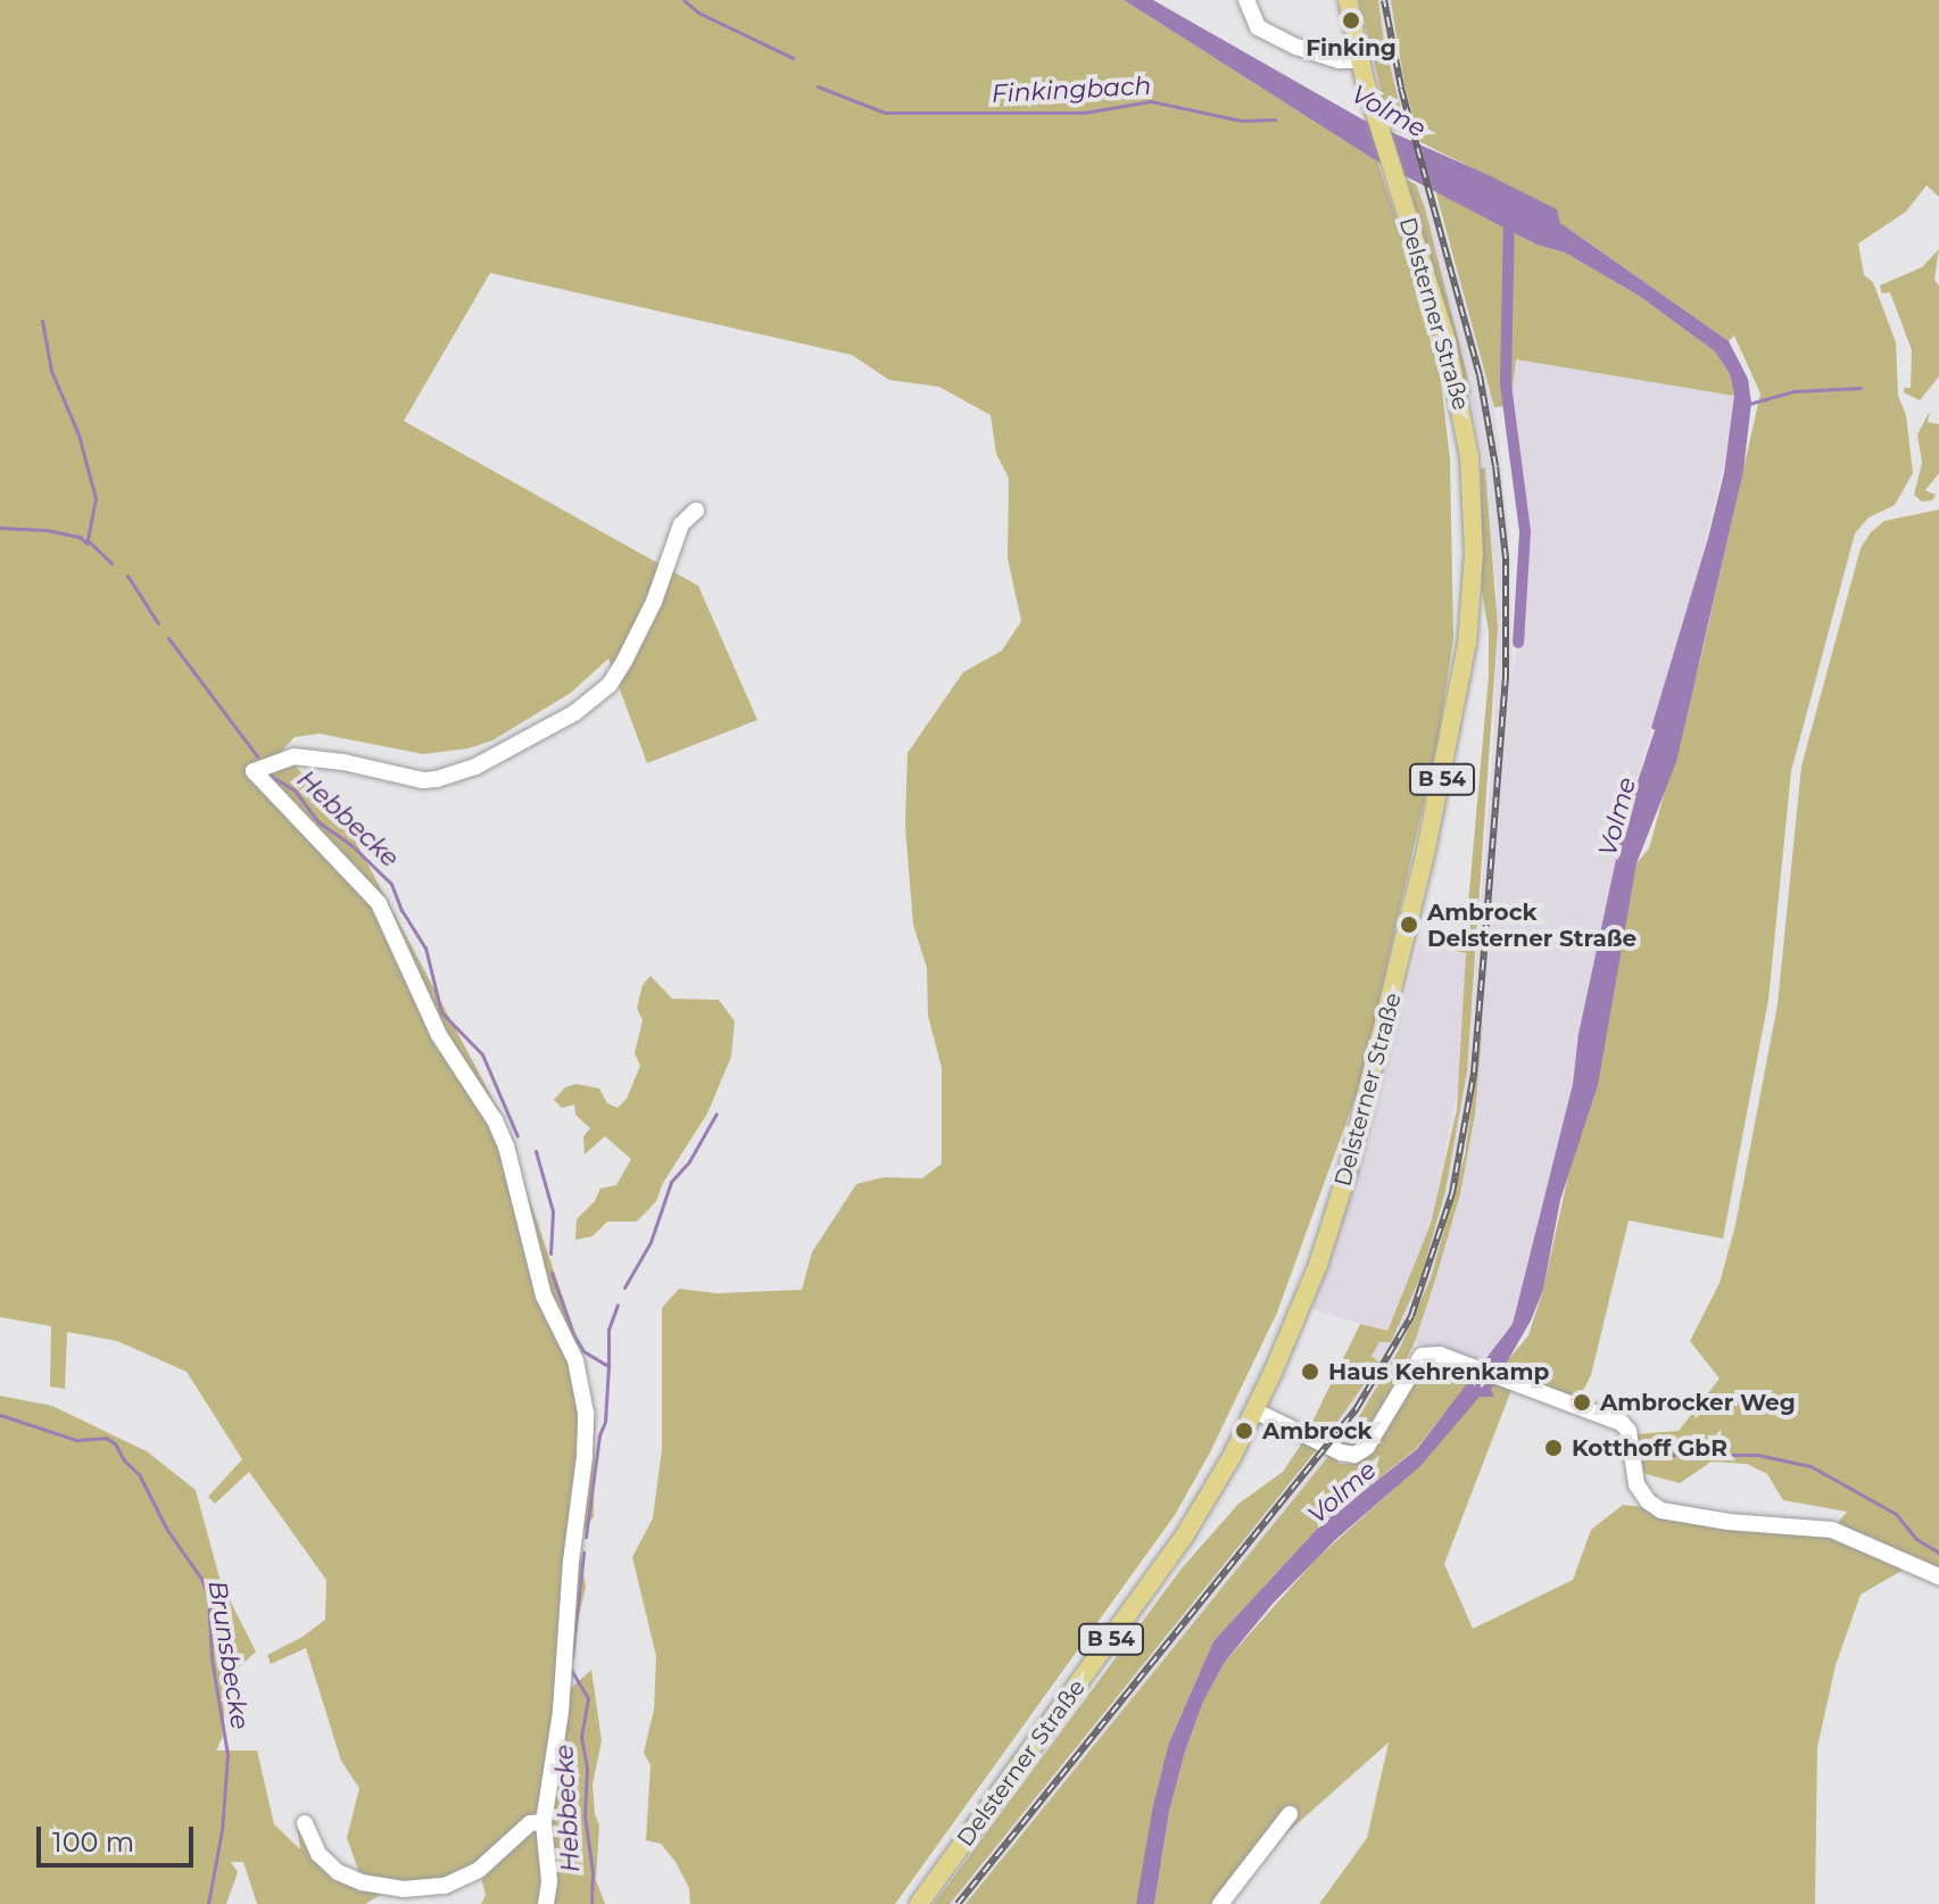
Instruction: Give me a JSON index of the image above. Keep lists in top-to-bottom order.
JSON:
{
  "streets": {
    "main road": ["Delsterner Straße", "B 54"]
  },
  "crossings": [
    ["Delsterner Straße", "B 54"]
  ],
  "water": [
    "Finkingbach",
    "Volme",
    "Hebbecke",
    "Brunsbecke"
  ],
  "places": [
    "Finking",
    "Ambrock Delsterner Straße",
    "Haus Kehrenkamp",
    "Ambrocker Weg",
    "Ambrock",
    "Kotthoff GbR"
  ],
  "scale_bar": "100 m"
}
